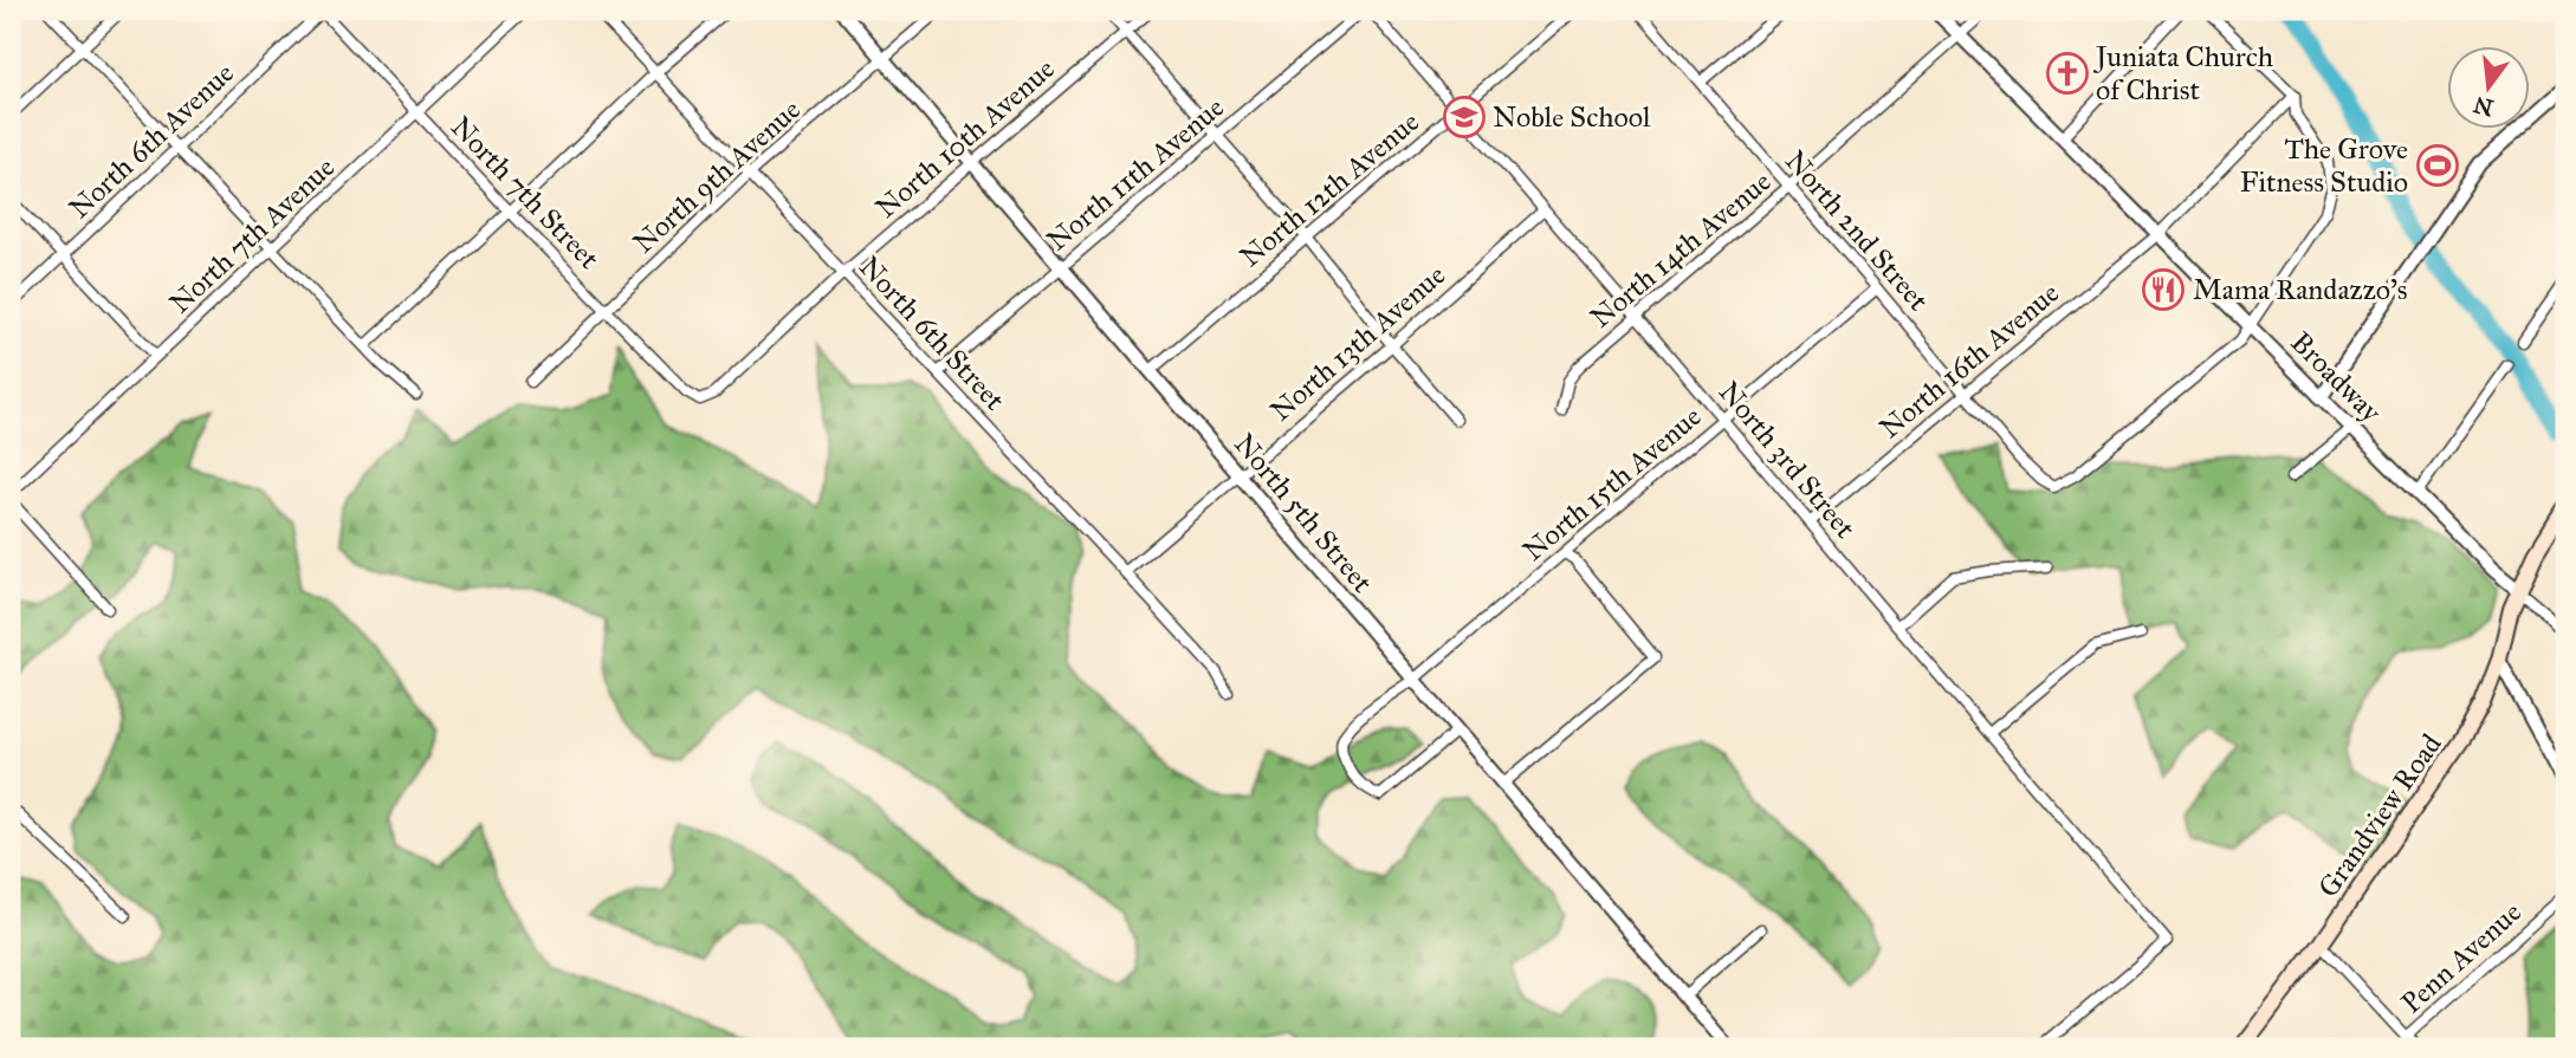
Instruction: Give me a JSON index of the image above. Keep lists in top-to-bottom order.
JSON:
{
  "streets": {
    "main road": ["Grandview Road"],
    "street": [
      "North 10th Avenue",
      "North 6th Avenue",
      "North 11th Avenue",
      "North 9th Avenue",
      "North 12th Avenue",
      "North 7th Street",
      "North 2nd Street",
      "North 7th Avenue",
      "North 14th Avenue",
      "North 6th Street",
      "North 13th Avenue",
      "North 16th Avenue",
      "Broadway",
      "North 3rd Street",
      "North 15th Avenue",
      "North 5th Street",
      "Penn Avenue"
    ]
  },
  "crossings": [
    ["North 10th Avenue", "North 7th Street"],
    ["North 10th Avenue", "North 6th Street"],
    ["North 10th Avenue", "North 5th Street"],
    ["North 6th Avenue", "North 7th Street"],
    ["North 11th Avenue", "North 6th Street"],
    ["North 11th Avenue", "North 5th Street"],
    ["North 9th Avenue", "North 7th Street"],
    ["North 9th Avenue", "North 6th Street"],
    ["North 9th Avenue", "North 5th Street"],
    ["North 12th Avenue", "North 3rd Street"],
    ["North 12th Avenue", "North 5th Street"],
    ["North 7th Street", "North 7th Avenue"],
    ["North 2nd Street", "North 14th Avenue"],
    ["North 2nd Street", "North 16th Avenue"],
    ["North 2nd Street", "Broadway"],
    ["North 2nd Street", "North 15th Avenue"],
    ["North 14th Avenue", "Broadway"],
    ["North 14th Avenue", "North 3rd Street"],
    ["North 6th Street", "North 13th Avenue"],
    ["North 13th Avenue", "North 3rd Street"],
    ["North 13th Avenue", "North 5th Street"],
    ["North 16th Avenue", "Broadway"],
    ["North 16th Avenue", "North 3rd Street"],
    ["Broadway", "Grandview Road"],
    ["North 3rd Street", "North 15th Avenue"],
    ["North 15th Avenue", "North 5th Street"],
    ["Grandview Road", "Penn Avenue"]
  ],
  "places": {
    "church": ["Juniata Church of Christ"],
    "school or university": ["Noble School"],
    "sports": ["The Grove Fitness Studio"],
    "restaurant": ["Mama Randazzo's"]
  },
  "north": "bottom"
}
